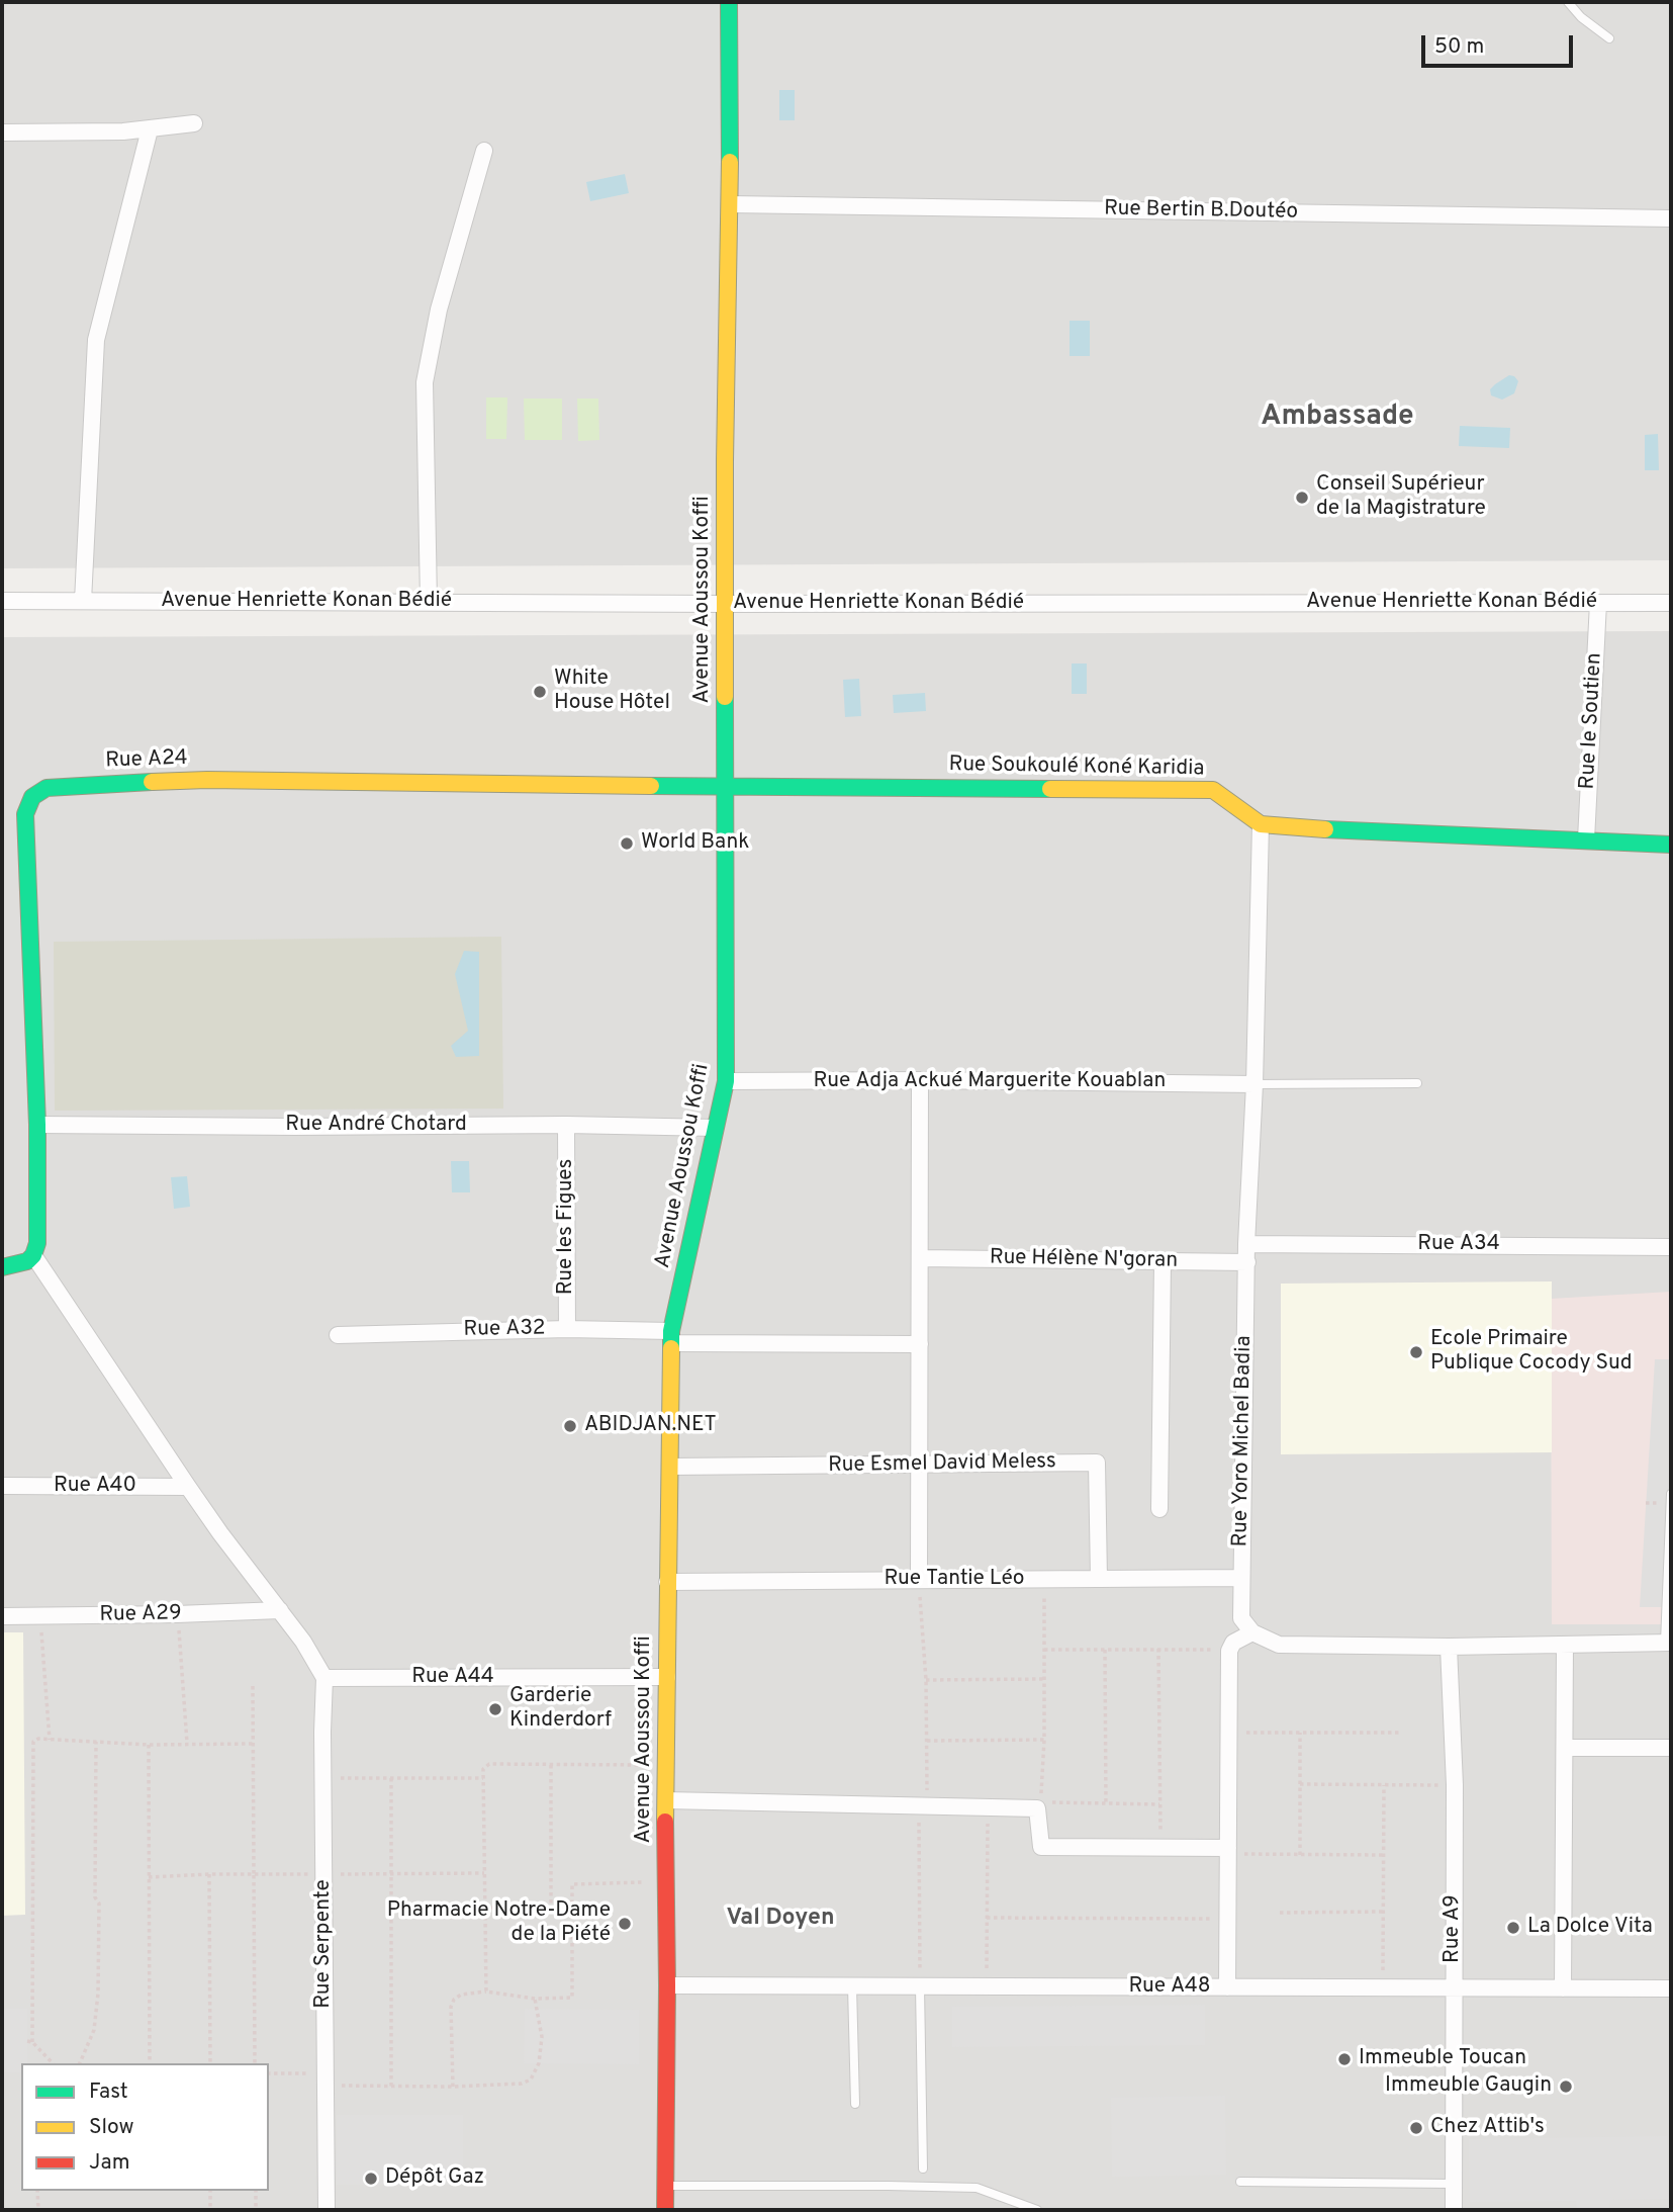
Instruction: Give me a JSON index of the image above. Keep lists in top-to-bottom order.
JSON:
{
  "streets": {
    "street": [
      "Rue Bertin B.Doutéo",
      "Avenue Aoussou Koffi",
      "Avenue Henriette Konan Bédié",
      "Rue le Soutien",
      "Rue A24",
      "Rue Soukoulé Koné Karidia",
      "Rue Adja Ackué Marguerite Kouablan",
      "Rue André Chotard",
      "Rue les Figues",
      "Rue A34",
      "Rue Hélène N'goran",
      "Rue A32",
      "Rue Yoro Michel Badia",
      "Rue Esmel David Meless",
      "Rue A40",
      "Rue Tantie Léo",
      "Rue A29",
      "Rue A44",
      "Rue A9",
      "Rue Serpente",
      "Rue A48"
    ]
  },
  "crossings": [
    ["Rue Bertin B.Doutéo", "Avenue Aoussou Koffi"],
    ["Avenue Aoussou Koffi", "Avenue Henriette Konan Bédié"],
    ["Avenue Aoussou Koffi", "Rue A24"],
    ["Avenue Aoussou Koffi", "Rue Soukoulé Koné Karidia"],
    ["Avenue Aoussou Koffi", "Rue Adja Ackué Marguerite Kouablan"],
    ["Avenue Aoussou Koffi", "Rue André Chotard"],
    ["Avenue Aoussou Koffi", "Rue A32"],
    ["Avenue Aoussou Koffi", "Rue Esmel David Meless"],
    ["Avenue Aoussou Koffi", "Rue Tantie Léo"],
    ["Avenue Aoussou Koffi", "Rue A44"],
    ["Avenue Aoussou Koffi", "Rue A48"],
    ["Avenue Henriette Konan Bédié", "Rue le Soutien"],
    ["Rue A24", "Rue Soukoulé Koné Karidia"],
    ["Rue A24", "Rue André Chotard"],
    ["Rue Soukoulé Koné Karidia", "Rue Yoro Michel Badia"],
    ["Rue Adja Ackué Marguerite Kouablan", "Rue Yoro Michel Badia"],
    ["Rue André Chotard", "Rue les Figues"],
    ["Rue les Figues", "Rue A32"],
    ["Rue A34", "Rue Yoro Michel Badia"],
    ["Rue Hélène N'goran", "Rue Yoro Michel Badia"],
    ["Rue Yoro Michel Badia", "Rue Tantie Léo"],
    ["Rue Esmel David Meless", "Rue Tantie Léo"],
    ["Rue A44", "Rue Serpente"],
    ["Rue A9", "Rue A48"]
  ],
  "districts": ["Ambassade", "Val Doyen"],
  "places": [
    "Conseil Supérieur de la Magistrature",
    "White House Hôtel",
    "World Bank",
    "Ecole Primaire Publique Cocody Sud",
    "ABIDJAN.NET",
    "Garderie Kinderdorf",
    "Pharmacie Notre-Dame de la Piété",
    "La Dolce Vita",
    "Immeuble Toucan",
    "Immeuble Gaugin",
    "Chez Attib's",
    "Dépôt Gaz"
  ],
  "legend": ["Fast", "Slow", "Jam"],
  "scale_bar": "50 m"
}
